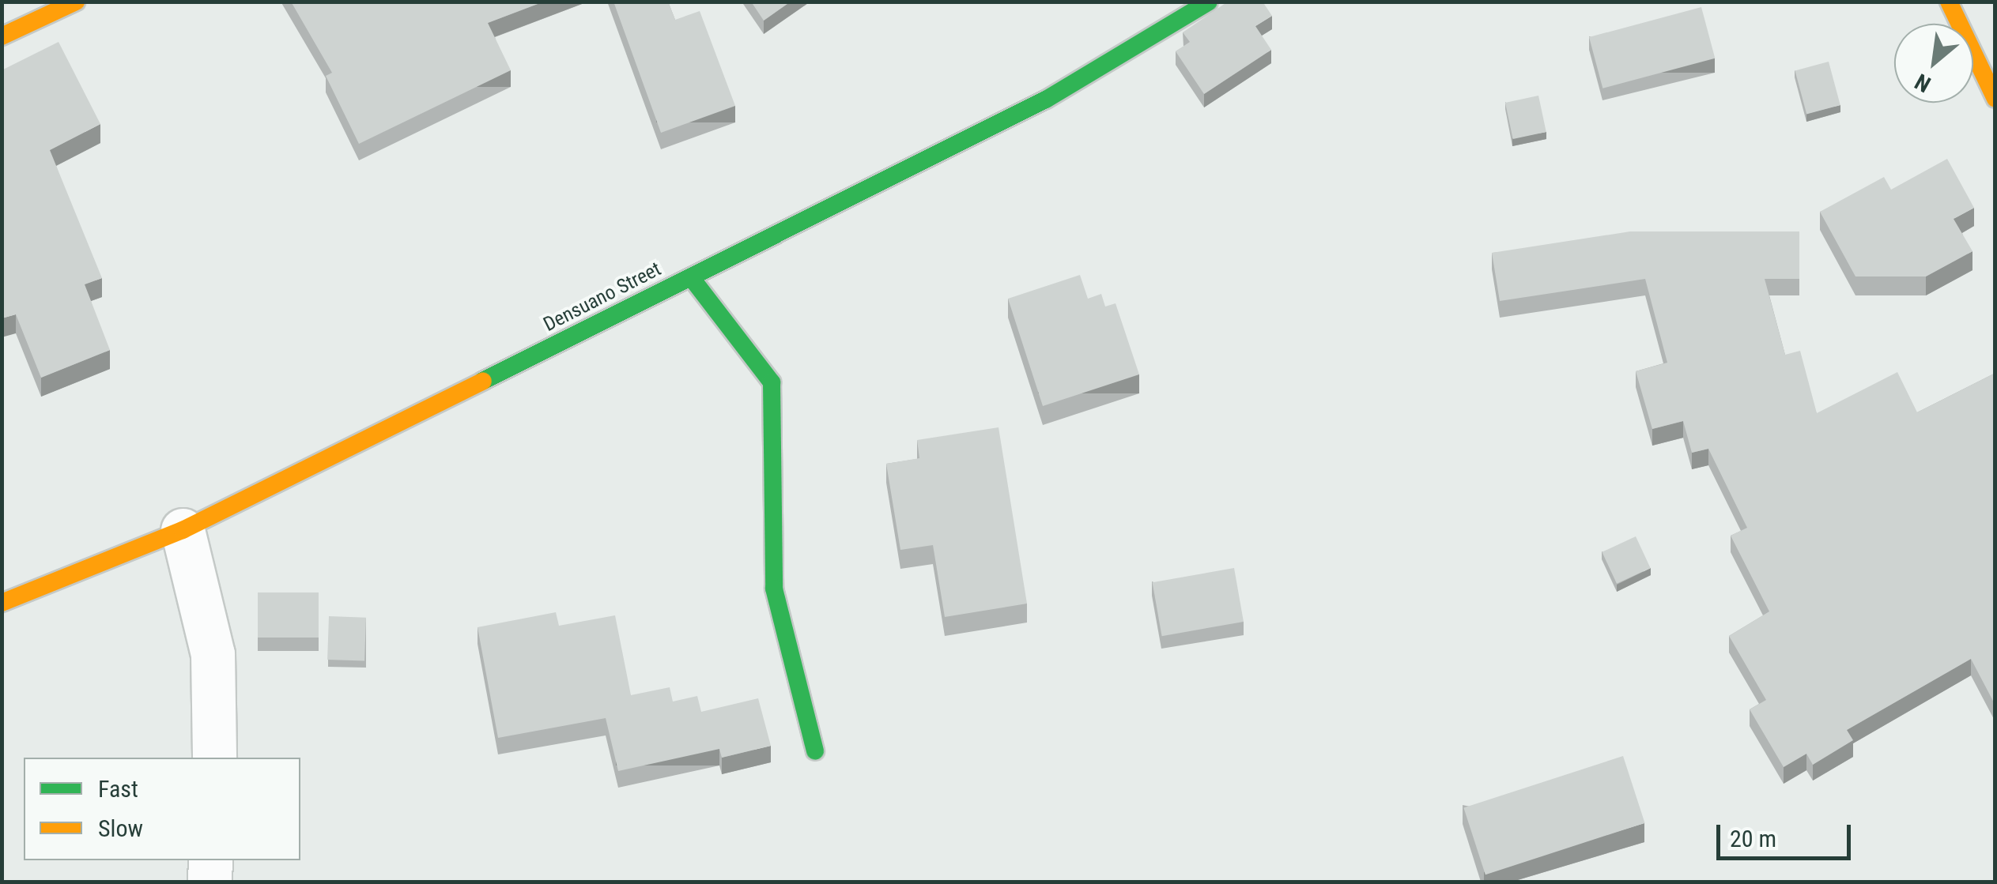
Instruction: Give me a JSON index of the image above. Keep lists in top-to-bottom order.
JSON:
{
  "streets": {
    "street": ["Densuano Street"]
  },
  "legend": ["Fast", "Slow"],
  "scale_bar": "20 m",
  "north": "bottom left"
}
